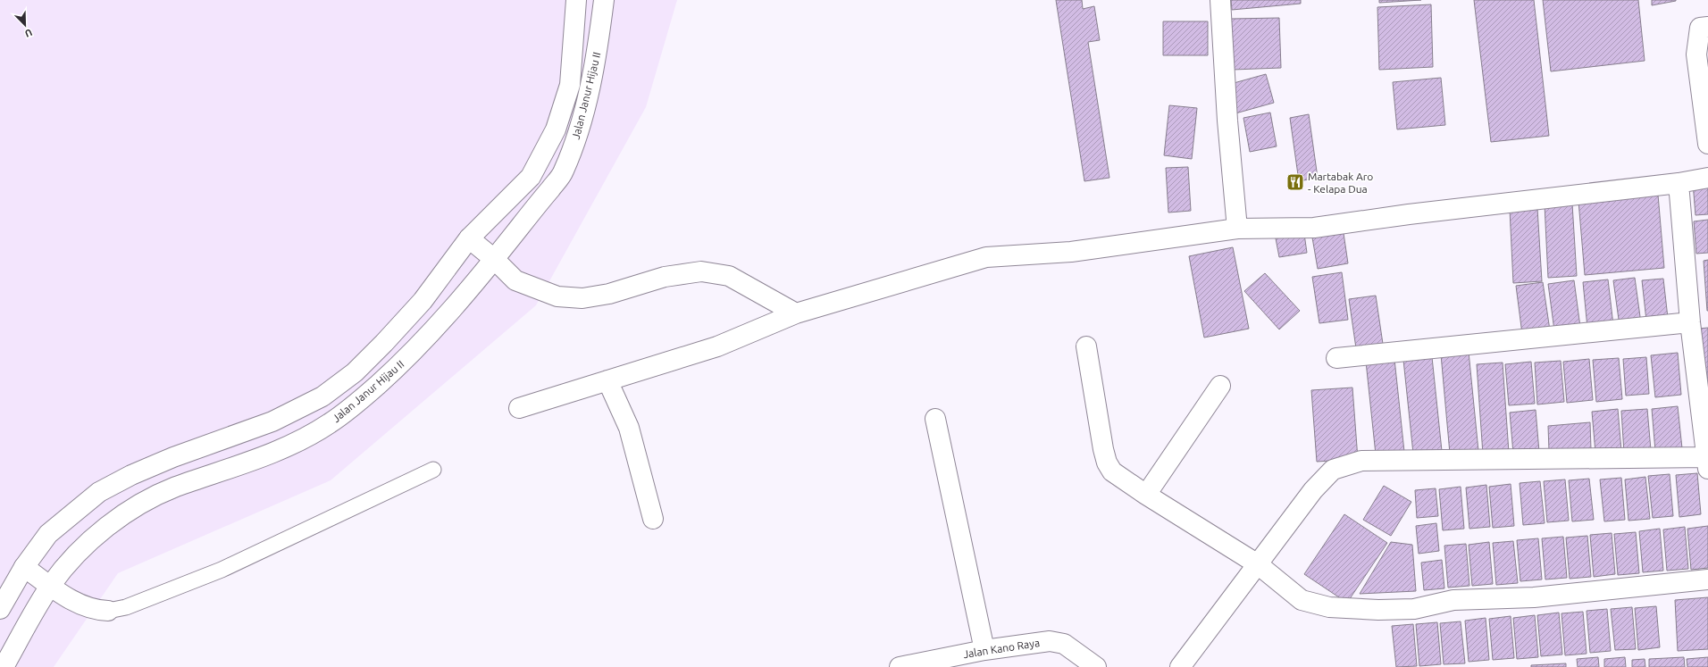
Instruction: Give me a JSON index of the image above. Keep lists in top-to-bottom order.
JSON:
{
  "streets": {
    "street": ["Jalan Janur Hijau II", "Jalan Kano Raya"]
  },
  "places": {
    "restaurant": ["Martabak Aro - Kelapa Dua"]
  },
  "north": "bottom right"
}
